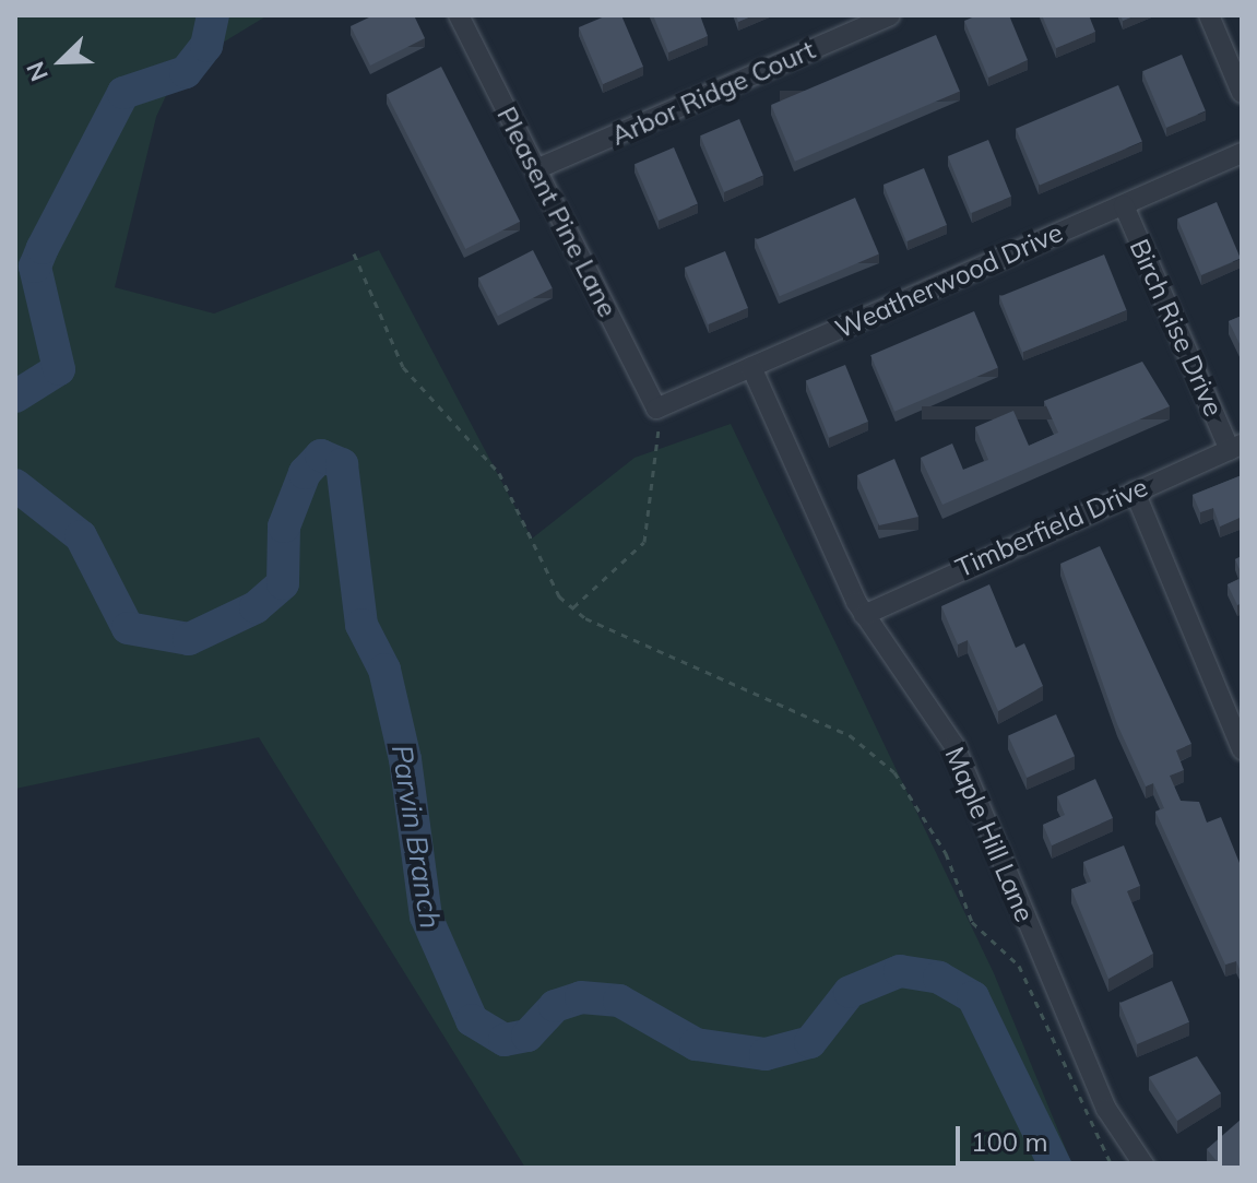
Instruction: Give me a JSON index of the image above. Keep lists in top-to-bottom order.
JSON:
{
  "streets": {
    "street": [
      "Arbor Ridge Court",
      "Pleasent Pine Lane",
      "Weatherwood Drive",
      "Birch Rise Drive",
      "Timberfield Drive",
      "Maple Hill Lane"
    ]
  },
  "crossings": [
    ["Arbor Ridge Court", "Pleasent Pine Lane"],
    ["Pleasent Pine Lane", "Weatherwood Drive"],
    ["Weatherwood Drive", "Birch Rise Drive"],
    ["Weatherwood Drive", "Maple Hill Lane"],
    ["Birch Rise Drive", "Timberfield Drive"],
    ["Timberfield Drive", "Maple Hill Lane"]
  ],
  "water": ["Parvin Branch"],
  "scale_bar": "100 m",
  "north": "bottom left"
}
